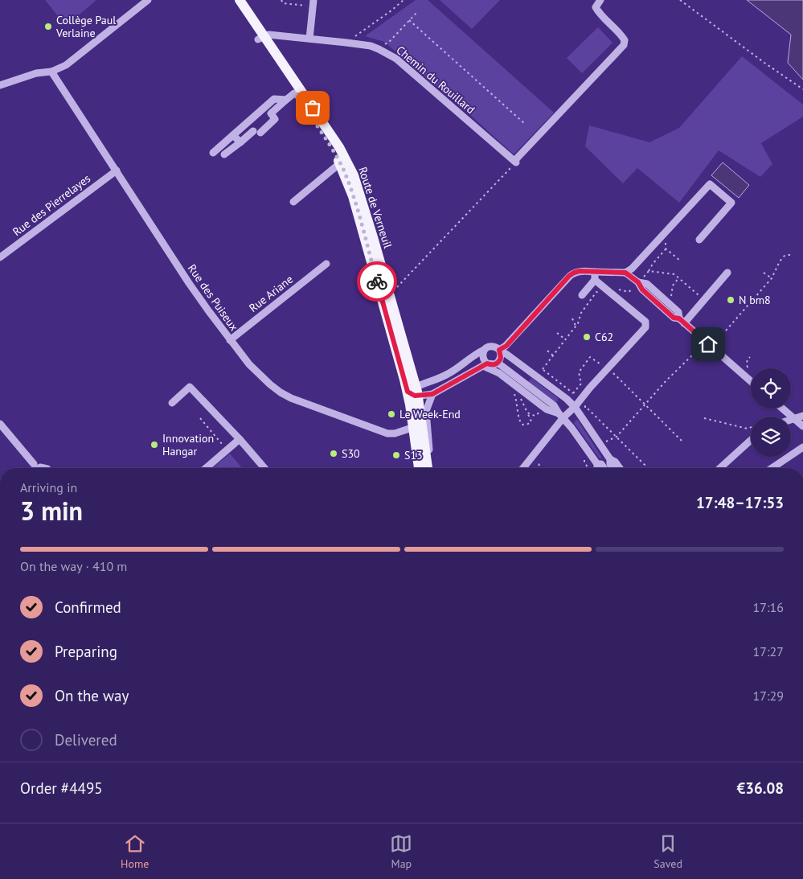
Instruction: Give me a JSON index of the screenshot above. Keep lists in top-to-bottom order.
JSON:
{
  "streets": {
    "main road": ["Route de Verneuil"],
    "street": [
      "Chemin du Rouillard",
      "Rue des Pierrelayes",
      "Rue Ariane",
      "Rue des Puiseux"
    ]
  },
  "crossings": [
    ["Chemin du Rouillard", "Route de Verneuil"],
    ["Rue des Pierrelayes", "Rue des Puiseux"],
    ["Route de Verneuil", "Rue des Puiseux"],
    ["Rue Ariane", "Rue des Puiseux"]
  ],
  "places": [
    "Collège Paul Verlaine",
    "N bm8",
    "C62",
    "Le Week-End",
    "Innovation Hangar",
    "S30",
    "S13"
  ],
  "page": {
    "heading": ["3 min", "Arriving in", "17:48–17:53"],
    "panel": ["Order #4495", "€36.08"],
    "bar": "On the way · 410 m",
    "list": [
      ["Confirmed", "17:16"],
      ["Preparing", "17:27"],
      ["On the way", "17:29"],
      "Delivered"
    ],
    "tabs": ["Home", "Map", "Saved"]
  }
}
